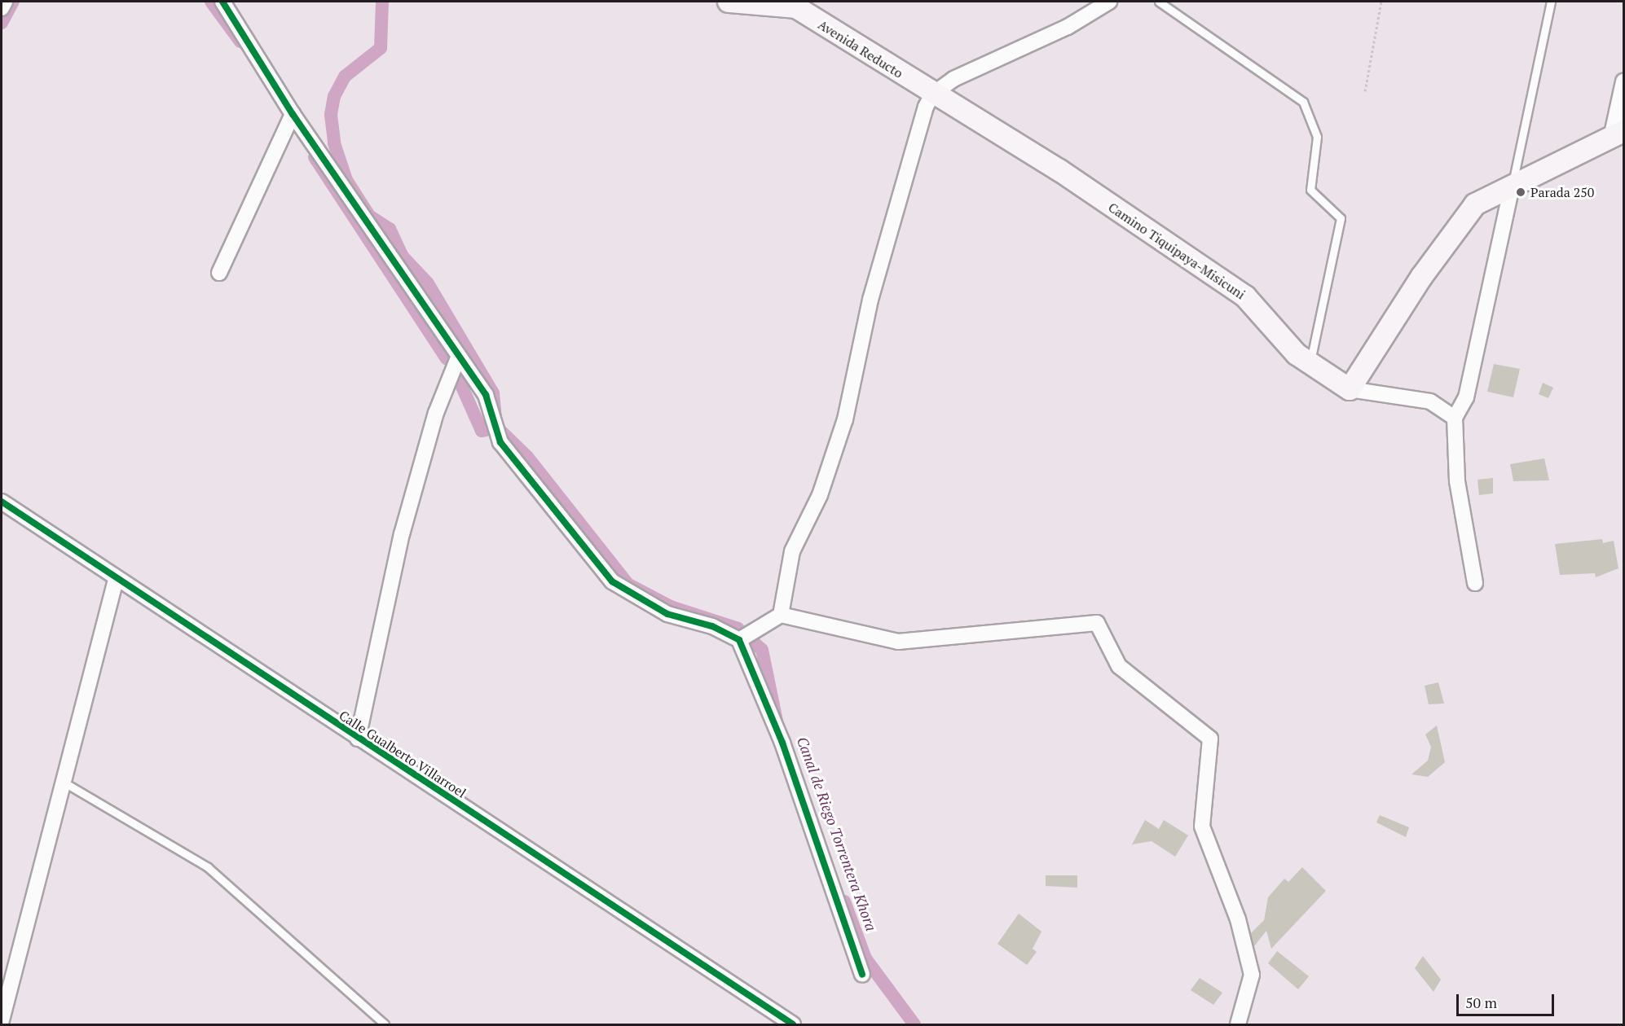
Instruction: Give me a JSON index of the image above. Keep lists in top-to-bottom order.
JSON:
{
  "streets": {
    "main road": ["Avenida Reducto", "Camino Tiquipaya-Misicuni"],
    "street": ["Calle Gualberto Villarroel"]
  },
  "crossings": [
    ["Avenida Reducto", "Camino Tiquipaya-Misicuni"]
  ],
  "water": ["Canal de Riego Torrentera Khora"],
  "places": ["Parada 250"],
  "scale_bar": "50 m"
}
